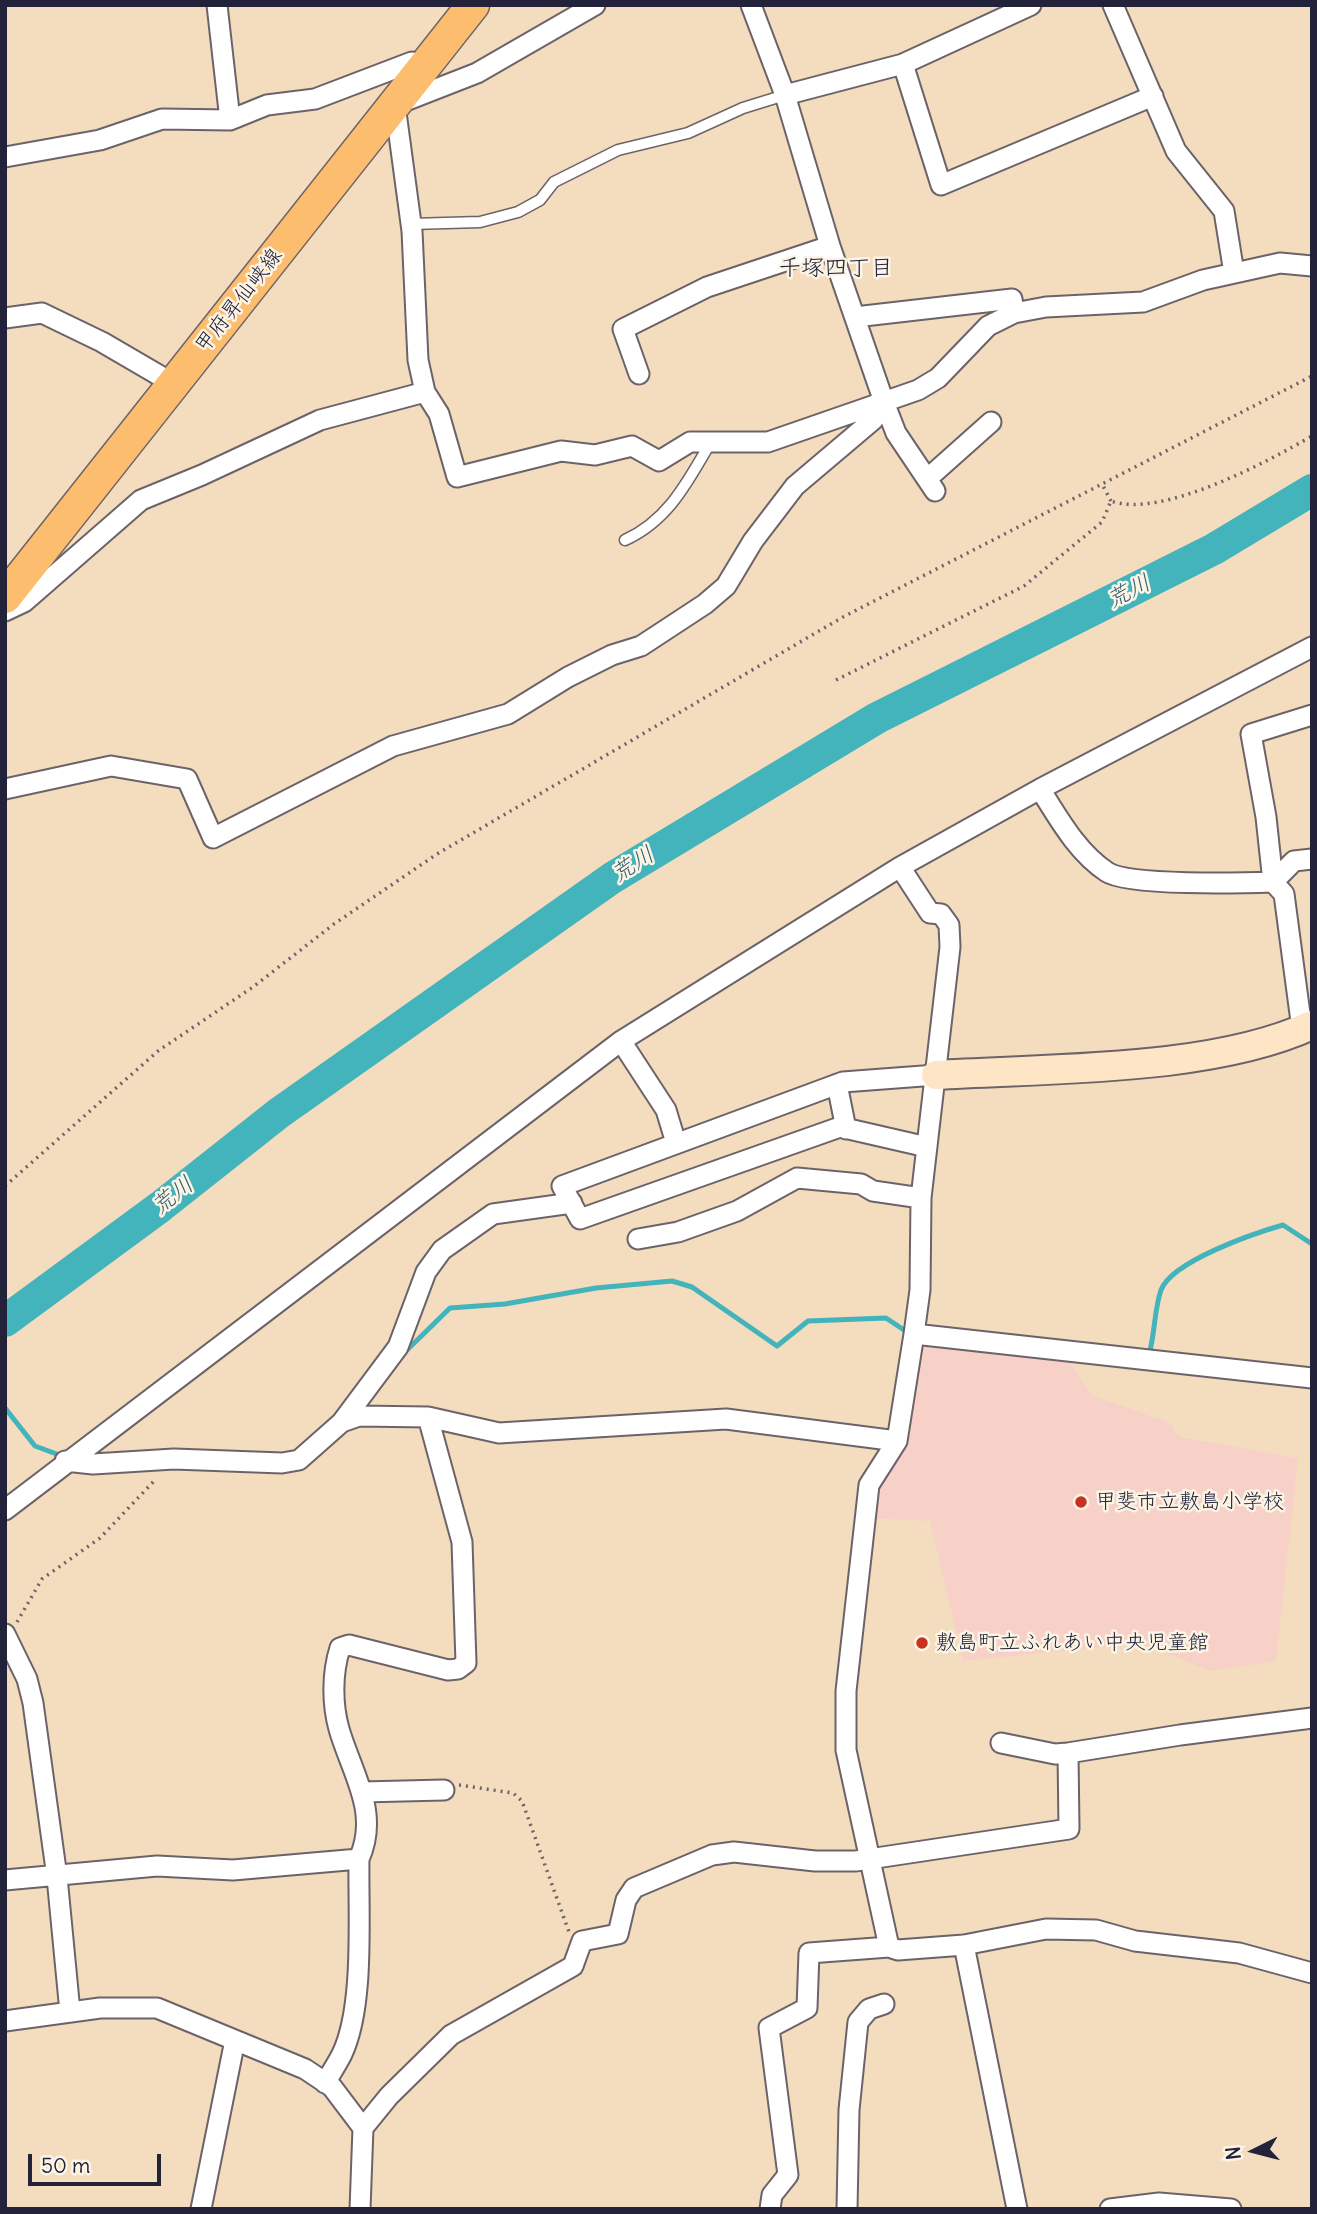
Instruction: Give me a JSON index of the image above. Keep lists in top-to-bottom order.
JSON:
{
  "streets": {
    "main road": ["甲府昇仙峡線"]
  },
  "districts": ["千塚四丁目"],
  "water": ["荒川"],
  "places": ["甲斐市立敷島小学校", "敷島町立ふれあい中央児童館"],
  "scale_bar": "50 m",
  "north": "left"
}
